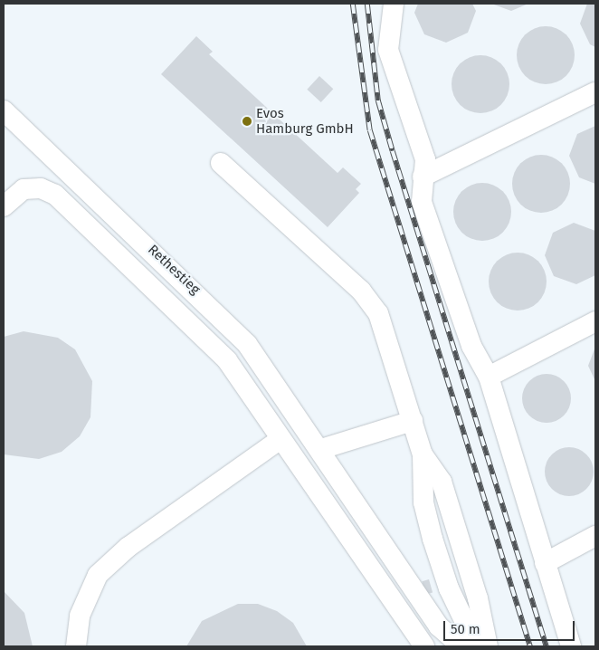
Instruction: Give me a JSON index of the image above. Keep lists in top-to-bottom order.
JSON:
{
  "streets": {
    "street": ["Rethestieg"]
  },
  "places": ["Evos Hamburg GmbH"],
  "scale_bar": "50 m"
}
